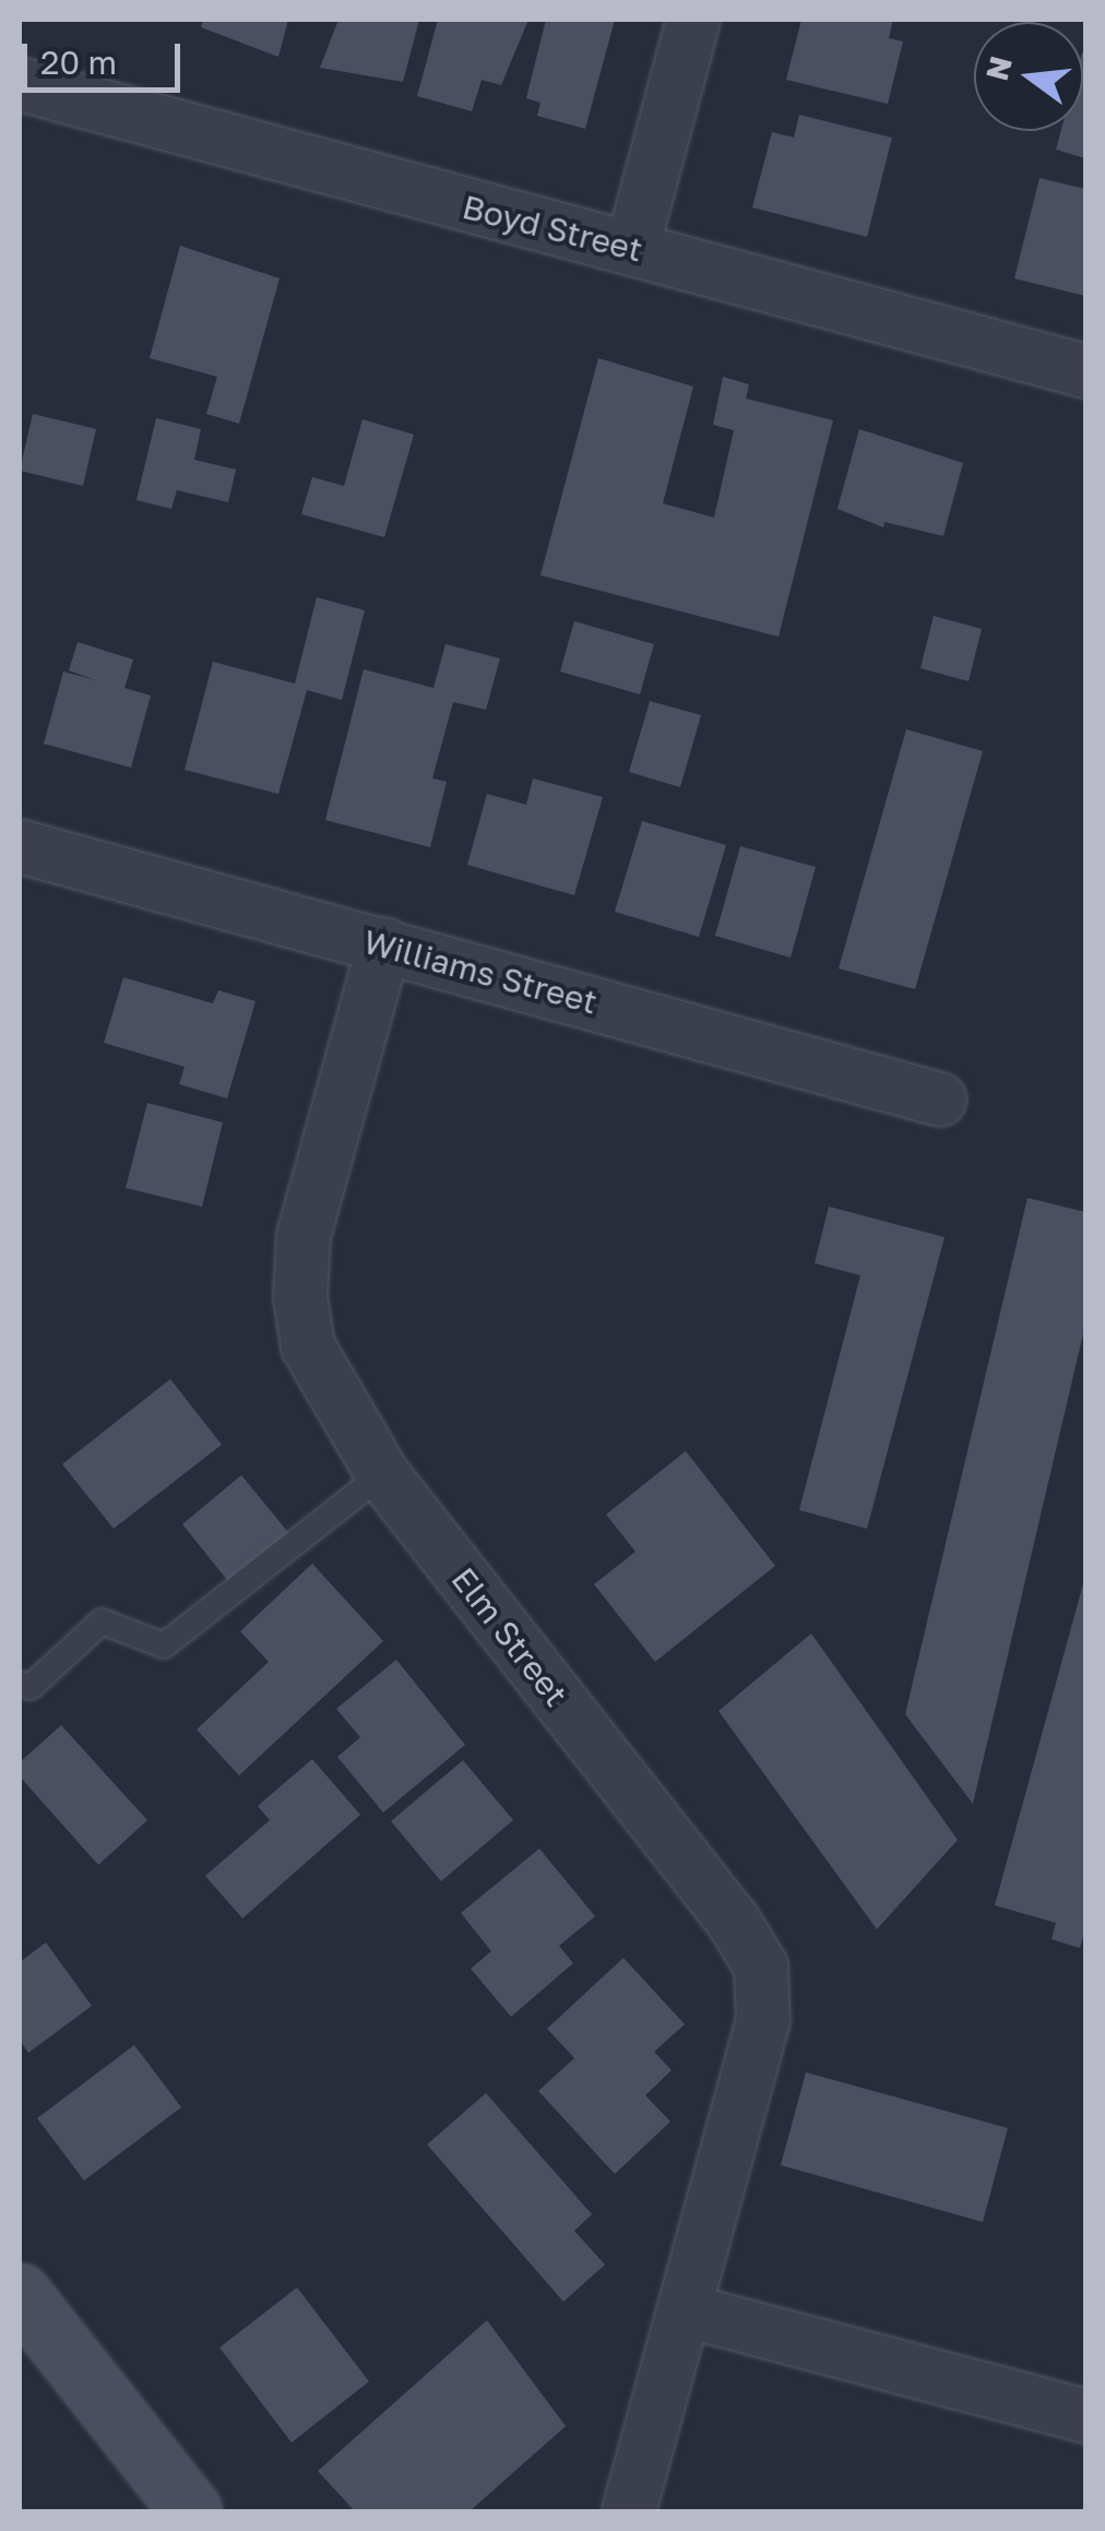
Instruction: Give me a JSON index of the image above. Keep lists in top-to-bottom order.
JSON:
{
  "streets": {
    "street": ["Boyd Street", "Williams Street", "Elm Street"]
  },
  "crossings": [
    ["Williams Street", "Elm Street"]
  ],
  "scale_bar": "20 m",
  "north": "left"
}
